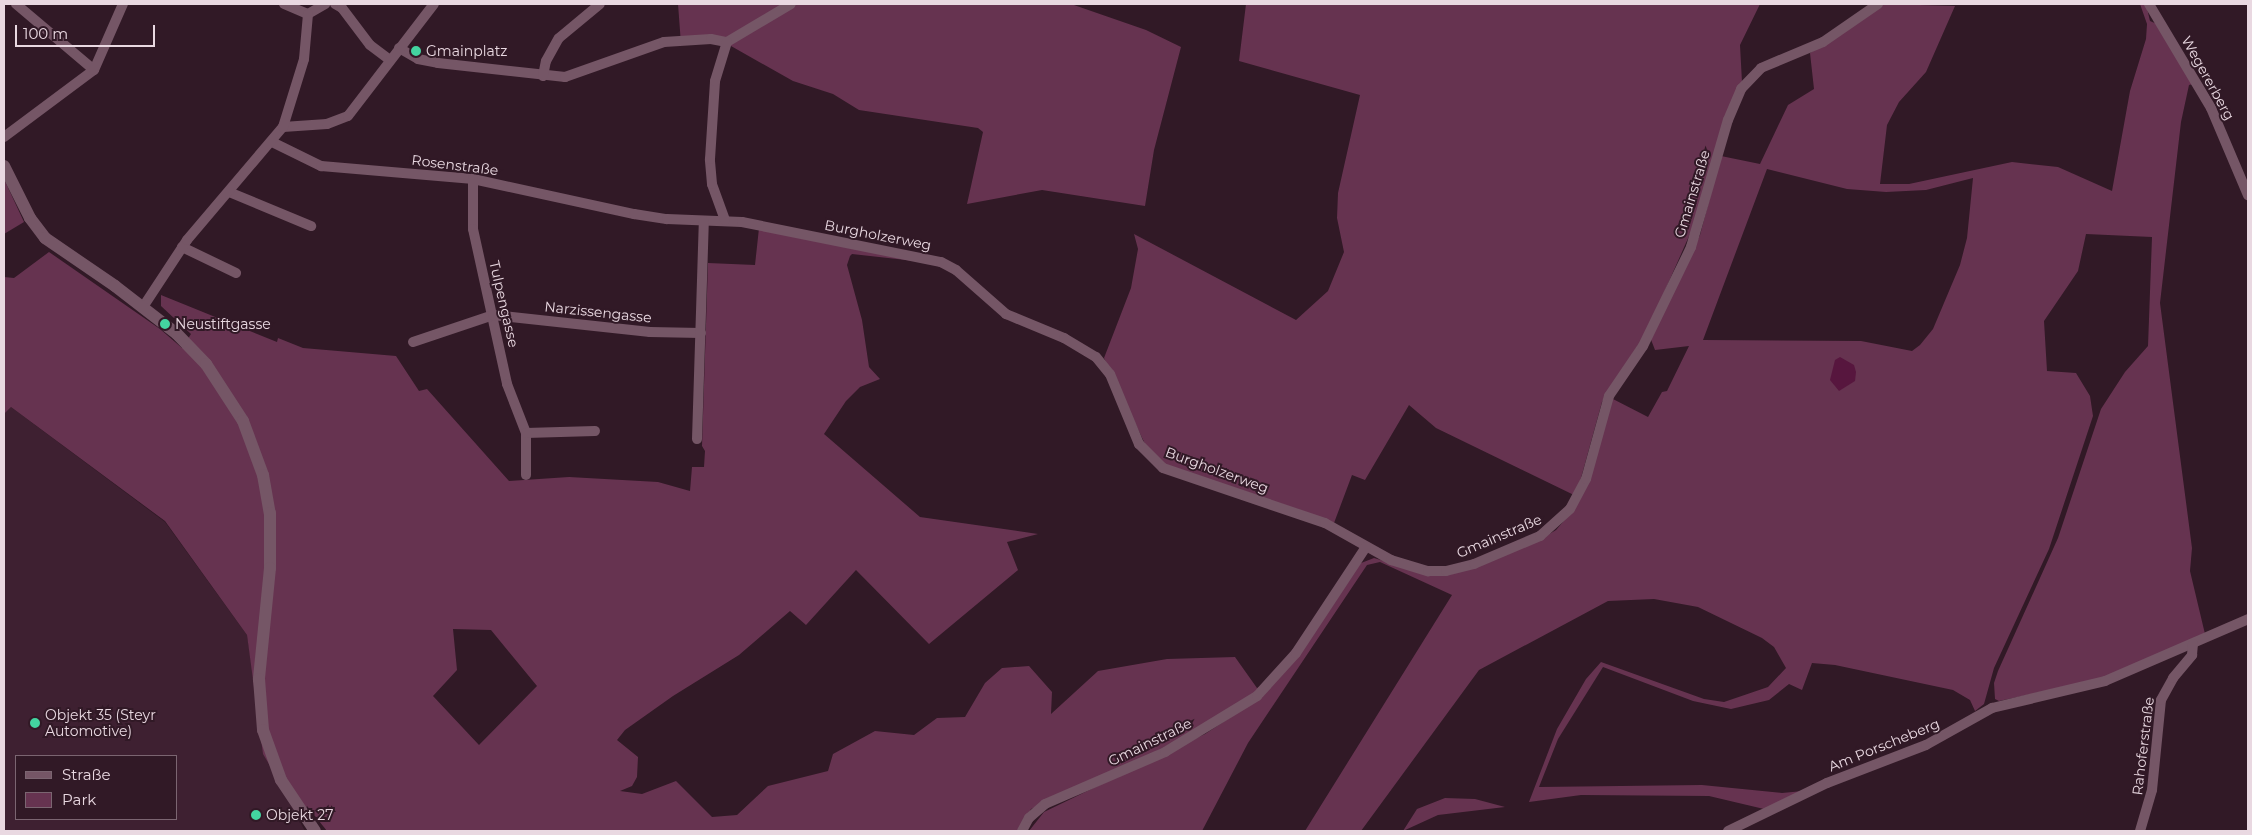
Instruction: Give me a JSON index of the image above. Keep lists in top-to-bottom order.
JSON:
{
  "streets": {
    "street": [
      "Wegererberg",
      "Rosenstraße",
      "Gmainstraße",
      "Burgholzerweg",
      "Tulpengasse",
      "Narzissengasse",
      "Am Porscheberg",
      "Rahoferstraße"
    ]
  },
  "crossings": [
    ["Rosenstraße", "Burgholzerweg"],
    ["Rosenstraße", "Tulpengasse"],
    ["Gmainstraße", "Burgholzerweg"],
    ["Tulpengasse", "Narzissengasse"],
    ["Am Porscheberg", "Rahoferstraße"]
  ],
  "places": [
    "Gmainplatz",
    "Neustiftgasse",
    "Objekt 35 (Steyr Automotive)",
    "Objekt 27"
  ],
  "legend": ["Straße", "Park"],
  "scale_bar": "100 m"
}
